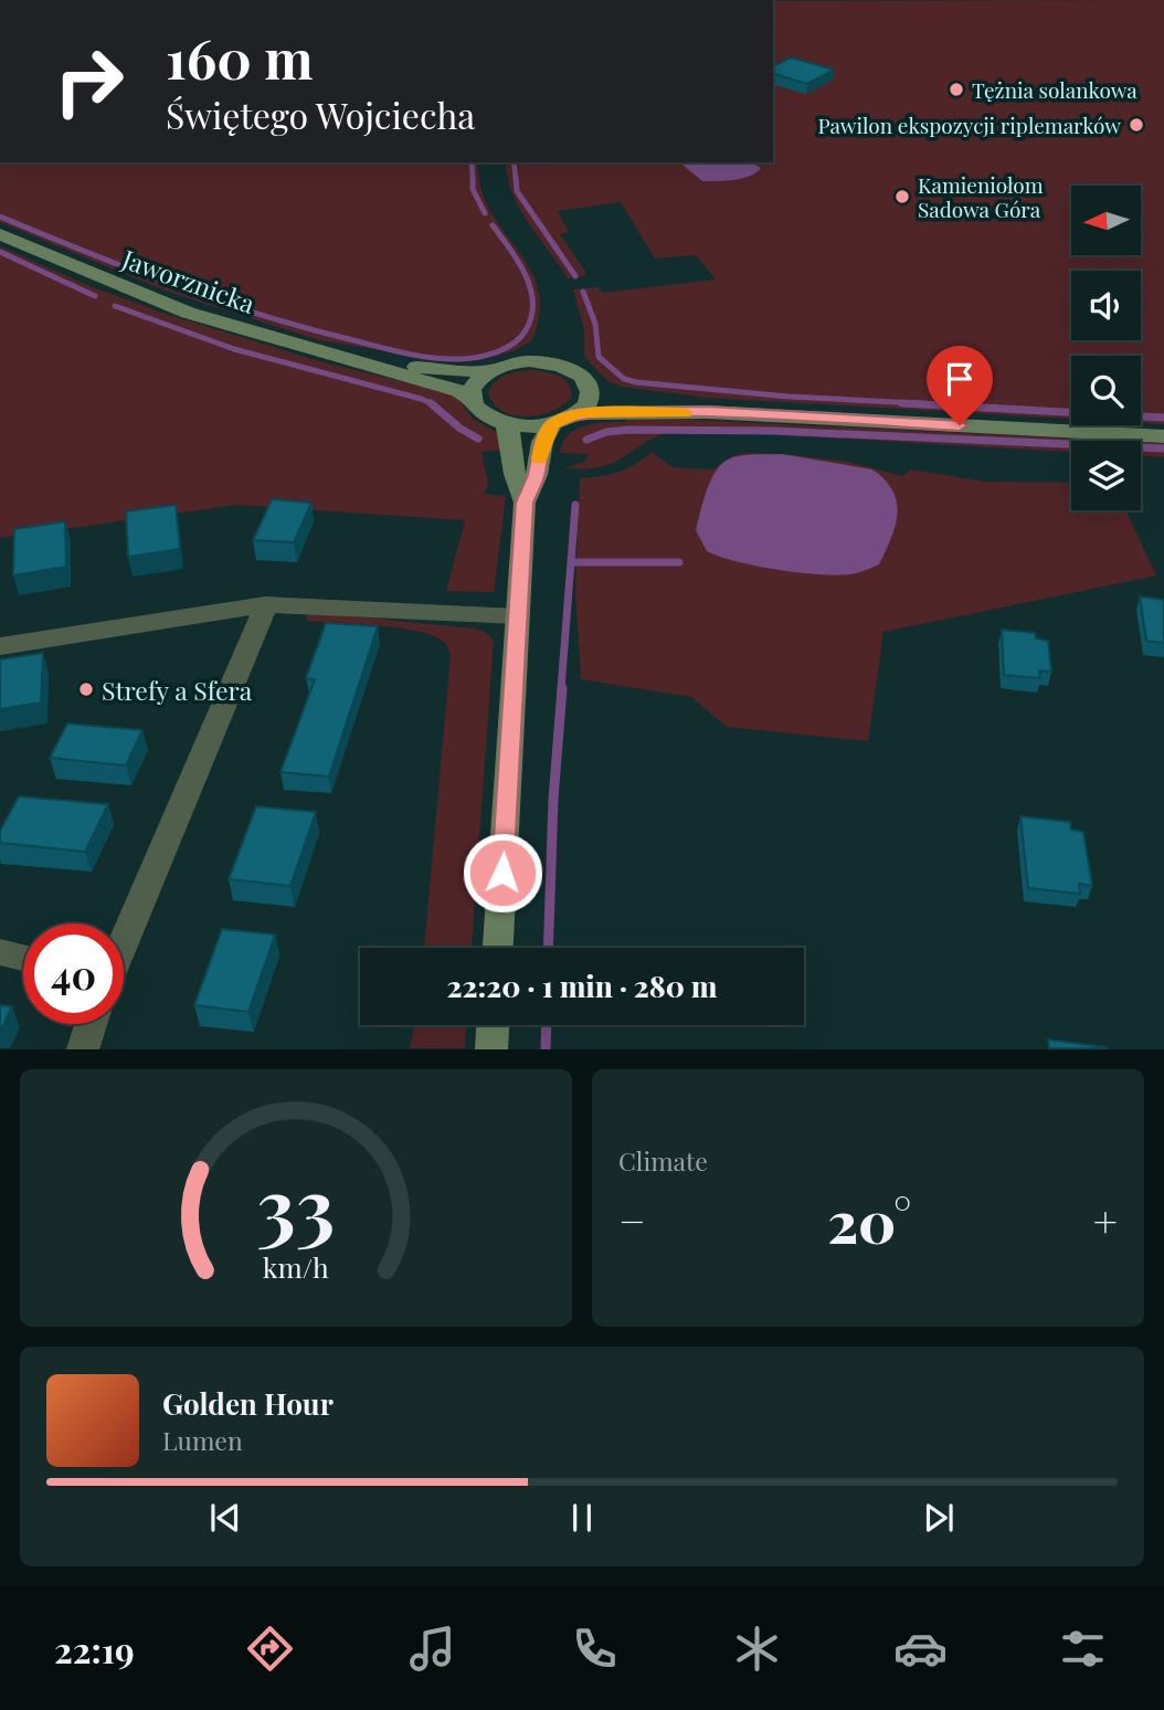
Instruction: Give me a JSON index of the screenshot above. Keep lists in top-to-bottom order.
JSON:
{
  "streets": {
    "street": ["Jaworznicka"]
  },
  "places": [
    "Tężnia solankowa",
    "Pawilon ekspozycji riplemarków",
    "Kamieniołom Sadowa Góra",
    "Strefy a Sfera"
  ],
  "north": "left",
  "page": {
    "turn": ["160 m", "Świętego Wojciecha"],
    "limit": "40",
    "trip": "22:20 · 1 min · 280 m",
    "tile": "Climate",
    "heat": ["−", "20°", "+"],
    "song": ["Golden Hour", "Lumen"],
    "tabs": "22:19",
    "gauge": ["33", "km/h"]
  }
}
